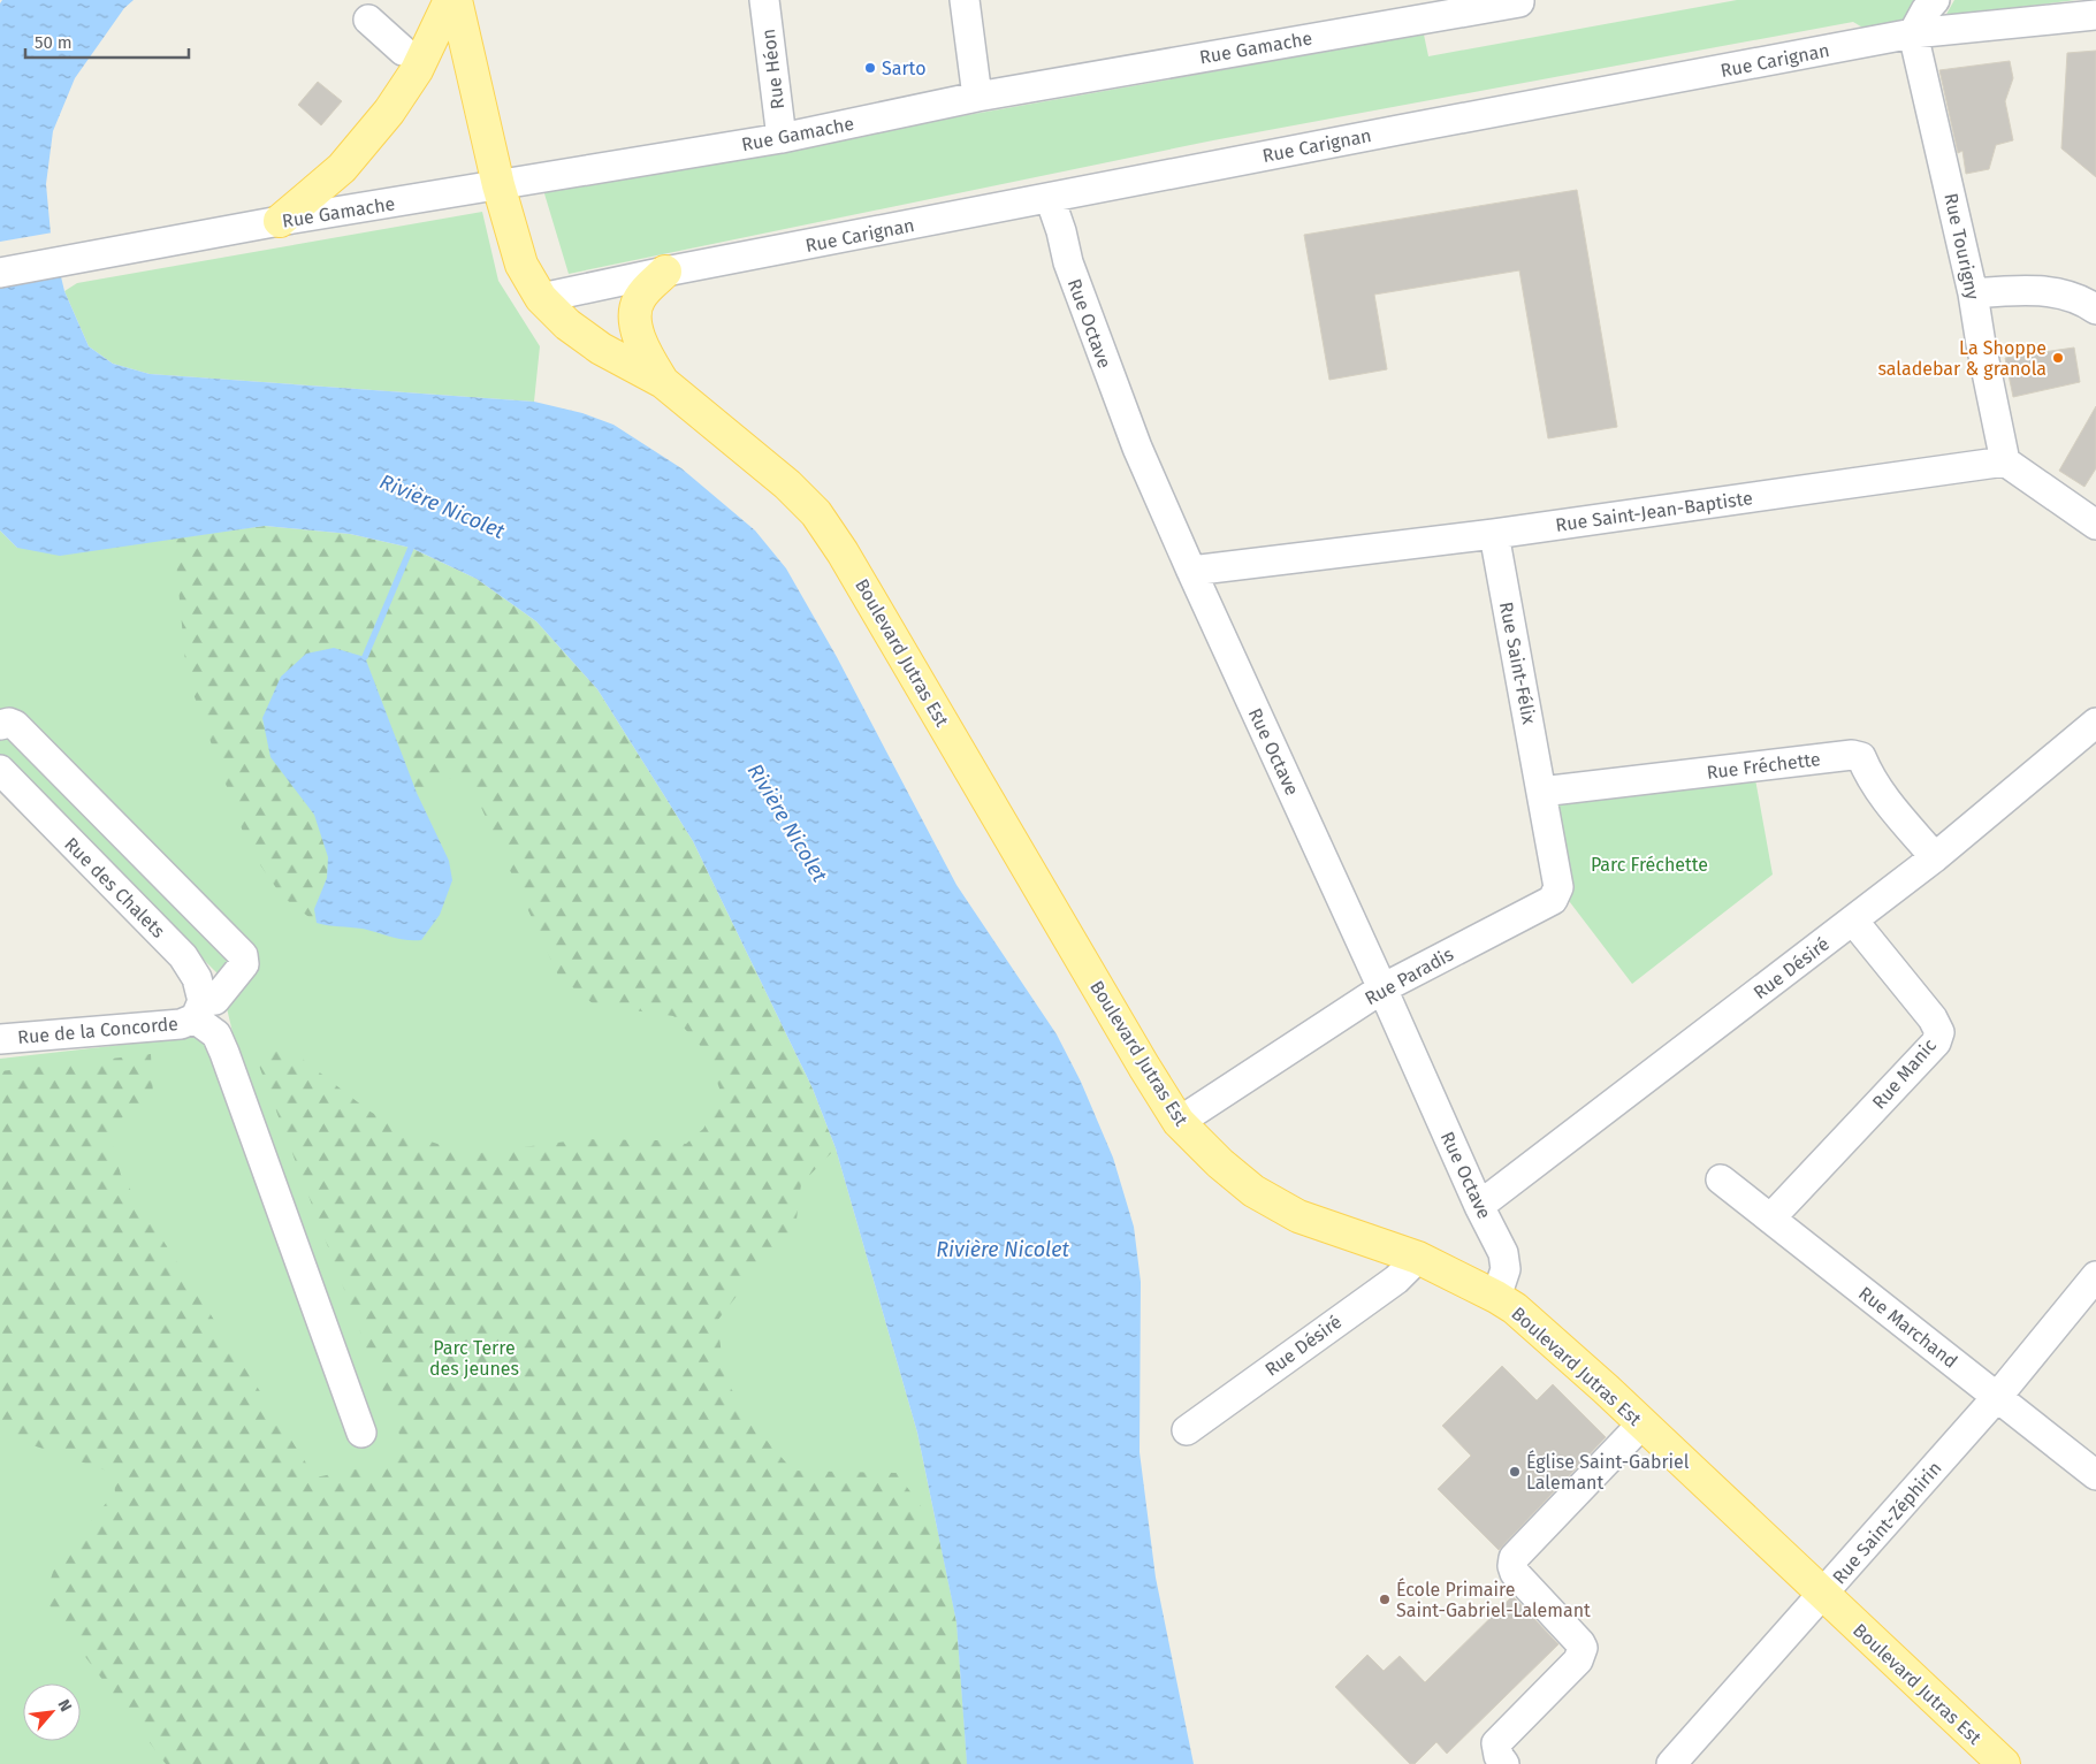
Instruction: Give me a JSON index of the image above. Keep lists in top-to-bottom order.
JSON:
{
  "streets": {
    "main road": ["Boulevard Jutras Est"],
    "street": [
      "Rue Gamache",
      "Rue Carignan",
      "Rue Héon",
      "Rue Tourigny",
      "Rue Octave",
      "Rue Saint-Jean-Baptiste",
      "Rue Saint-Félix",
      "Rue Fréchette",
      "Rue des Chalets",
      "Rue Désiré",
      "Rue Paradis",
      "Rue de la Concorde",
      "Rue Manic",
      "Rue Marchand",
      "Rue Saint-Zéphirin"
    ]
  },
  "crossings": [
    ["Rue Gamache", "Rue Héon"],
    ["Rue Gamache", "Boulevard Jutras Est"],
    ["Rue Carignan", "Rue Tourigny"],
    ["Rue Carignan", "Rue Octave"],
    ["Rue Carignan", "Boulevard Jutras Est"],
    ["Rue Tourigny", "Rue Saint-Jean-Baptiste"],
    ["Rue Octave", "Rue Saint-Jean-Baptiste"],
    ["Rue Octave", "Boulevard Jutras Est"],
    ["Rue Octave", "Rue Désiré"],
    ["Rue Octave", "Rue Paradis"],
    ["Rue Saint-Jean-Baptiste", "Rue Saint-Félix"],
    ["Boulevard Jutras Est", "Rue Désiré"],
    ["Boulevard Jutras Est", "Rue Paradis"],
    ["Boulevard Jutras Est", "Rue Saint-Zéphirin"],
    ["Rue Saint-Félix", "Rue Fréchette"],
    ["Rue Saint-Félix", "Rue Paradis"],
    ["Rue Fréchette", "Rue Désiré"],
    ["Rue Fréchette", "Rue Paradis"],
    ["Rue des Chalets", "Rue de la Concorde"],
    ["Rue Désiré", "Rue Manic"],
    ["Rue Manic", "Rue Marchand"],
    ["Rue Marchand", "Rue Saint-Zéphirin"]
  ],
  "water": ["Rivière Nicolet"],
  "parks": ["Parc Fréchette", "Parc Terre des jeunes"],
  "places": [
    "Sarto",
    "La Shoppe saladebar & granola",
    "Église Saint-Gabriel Lalemant",
    "École Primaire Saint-Gabriel-Lalemant"
  ],
  "scale_bar": "50 m",
  "north": "top right"
}
